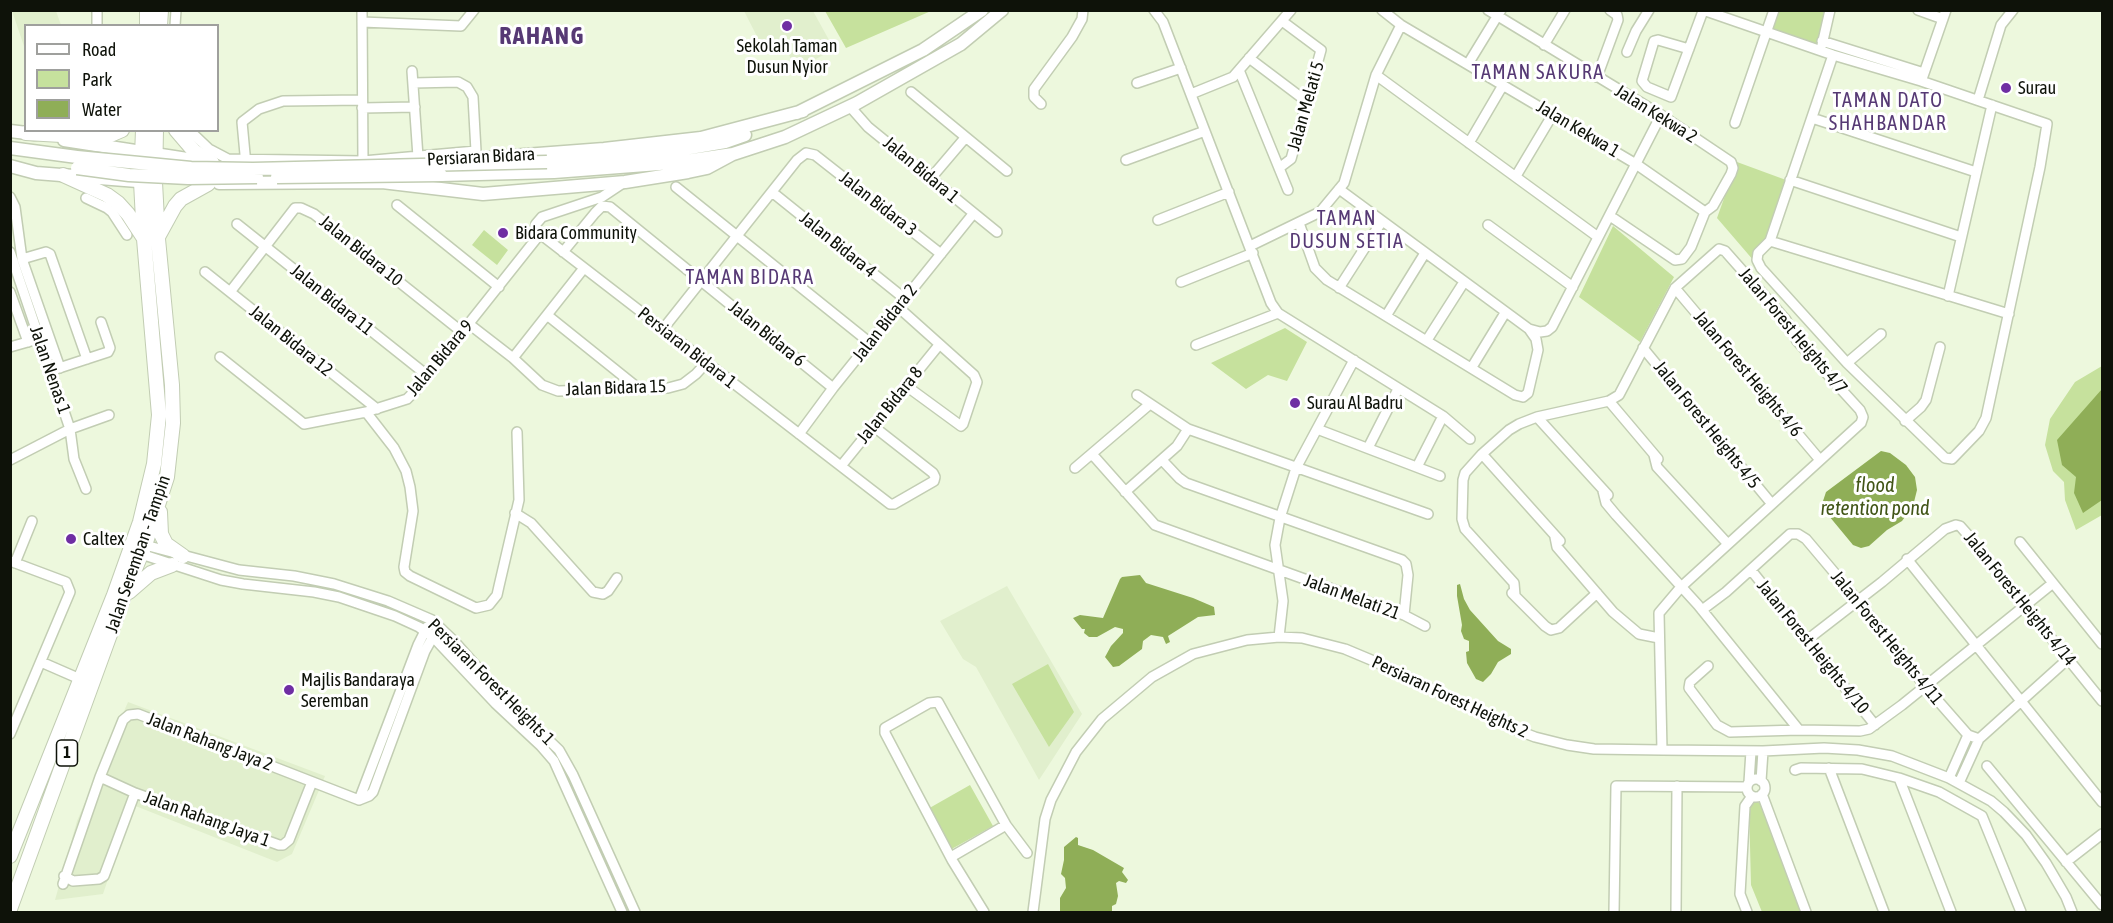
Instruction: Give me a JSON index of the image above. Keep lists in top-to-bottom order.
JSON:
{
  "streets": {
    "highway": ["Jalan Seremban - Tampin", "1"],
    "main road": ["Persiaran Bidara"],
    "street": [
      "Jalan Melati 5",
      "Jalan Kekwa 2",
      "Jalan Kekwa 1",
      "Jalan Bidara 1",
      "Jalan Bidara 3",
      "Jalan Bidara 4",
      "Jalan Bidara 10",
      "Jalan Bidara 11",
      "Jalan Bidara 2",
      "Jalan Forest Heights 4/7",
      "Jalan Bidara 6",
      "Jalan Bidara 12",
      "Persiaran Bidara 1",
      "Jalan Bidara 9",
      "Jalan Nenas 1",
      "Jalan Forest Heights 4/6",
      "Jalan Bidara 15",
      "Jalan Bidara 8",
      "Jalan Forest Heights 4/5",
      "Jalan Melati 21",
      "Jalan Forest Heights 4/14",
      "Jalan Forest Heights 4/11",
      "Jalan Forest Heights 4/10",
      "Persiaran Forest Heights 1",
      "Persiaran Forest Heights 2",
      "Jalan Rahang Jaya 2",
      "Jalan Rahang Jaya 1"
    ]
  },
  "crossings": [
    ["Jalan Kekwa 2", "Jalan Kekwa 1"],
    ["Persiaran Bidara", "Jalan Seremban - Tampin"],
    ["Persiaran Bidara", "1"],
    ["Jalan Bidara 1", "Jalan Bidara 2"],
    ["Jalan Bidara 3", "Jalan Bidara 4"],
    ["Jalan Bidara 3", "Jalan Bidara 2"],
    ["Jalan Bidara 4", "Jalan Bidara 2"],
    ["Jalan Bidara 10", "Jalan Bidara 11"],
    ["Jalan Bidara 10", "Jalan Bidara 9"],
    ["Jalan Bidara 10", "Jalan Bidara 15"],
    ["Jalan Bidara 11", "Jalan Bidara 9"],
    ["Jalan Bidara 2", "Jalan Bidara 6"],
    ["Jalan Bidara 2", "Persiaran Bidara 1"],
    ["Jalan Forest Heights 4/7", "Jalan Forest Heights 4/6"],
    ["Jalan Bidara 6", "Persiaran Bidara 1"],
    ["Jalan Bidara 12", "Jalan Bidara 9"],
    ["Persiaran Bidara 1", "Jalan Bidara 9"],
    ["Persiaran Bidara 1", "Jalan Bidara 15"],
    ["Persiaran Bidara 1", "Jalan Bidara 8"],
    ["Jalan Bidara 9", "Jalan Bidara 15"],
    ["Jalan Seremban - Tampin", "Persiaran Forest Heights 1"],
    ["Jalan Seremban - Tampin", "1"],
    ["Jalan Forest Heights 4/11", "Jalan Forest Heights 4/10"],
    ["Jalan Rahang Jaya 2", "Jalan Rahang Jaya 1"]
  ],
  "districts": [
    "RAHANG",
    "TAMAN SAKURA",
    "TAMAN DATO SHAHBANDAR",
    "TAMAN DUSUN SETIA",
    "TAMAN BIDARA"
  ],
  "water": ["flood retention pond"],
  "places": [
    "Sekolah Taman Dusun Nyior",
    "Surau",
    "Bidara Community",
    "Surau Al Badru",
    "Caltex",
    "Majlis Bandaraya Seremban"
  ],
  "legend": ["Road", "Park", "Water"]
}
